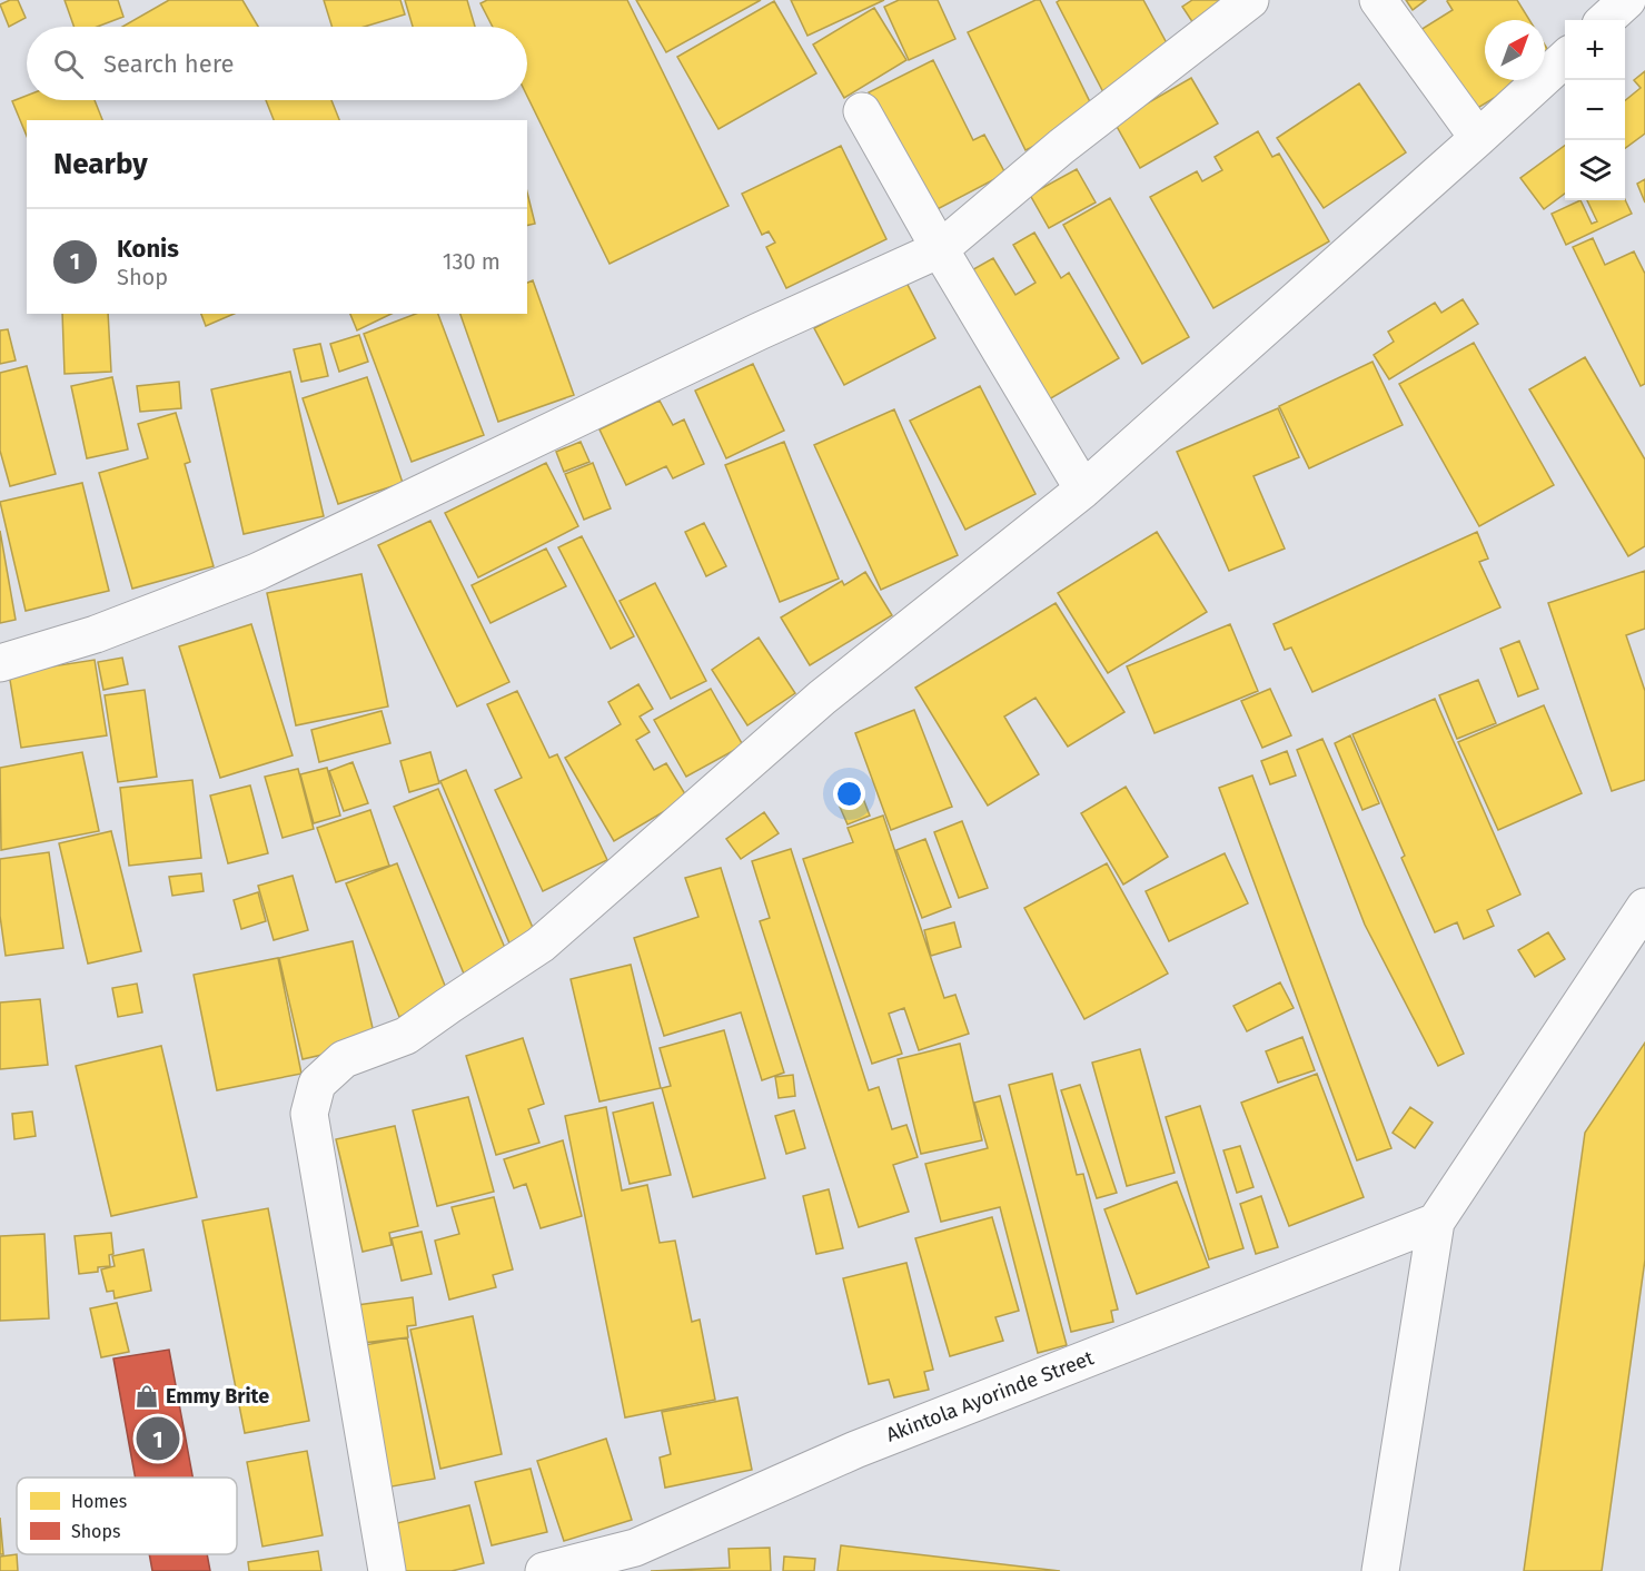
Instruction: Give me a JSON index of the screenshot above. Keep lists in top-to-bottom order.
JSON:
{
  "streets": {
    "street": ["Akintola Ayorinde Street"]
  },
  "places": {
    "shop": ["Emmy Brite"]
  },
  "legend": ["Homes", "Shops"],
  "north": "top right",
  "page": {
    "map_buttons": ["+", "−"],
    "search": "Search here",
    "heading": "Nearby",
    "list": [
      {
        "mark": "1",
        "name": "Konis",
        "note": "Shop",
        "value": "130 m"
      }
    ],
    "pins": "1"
  }
}
